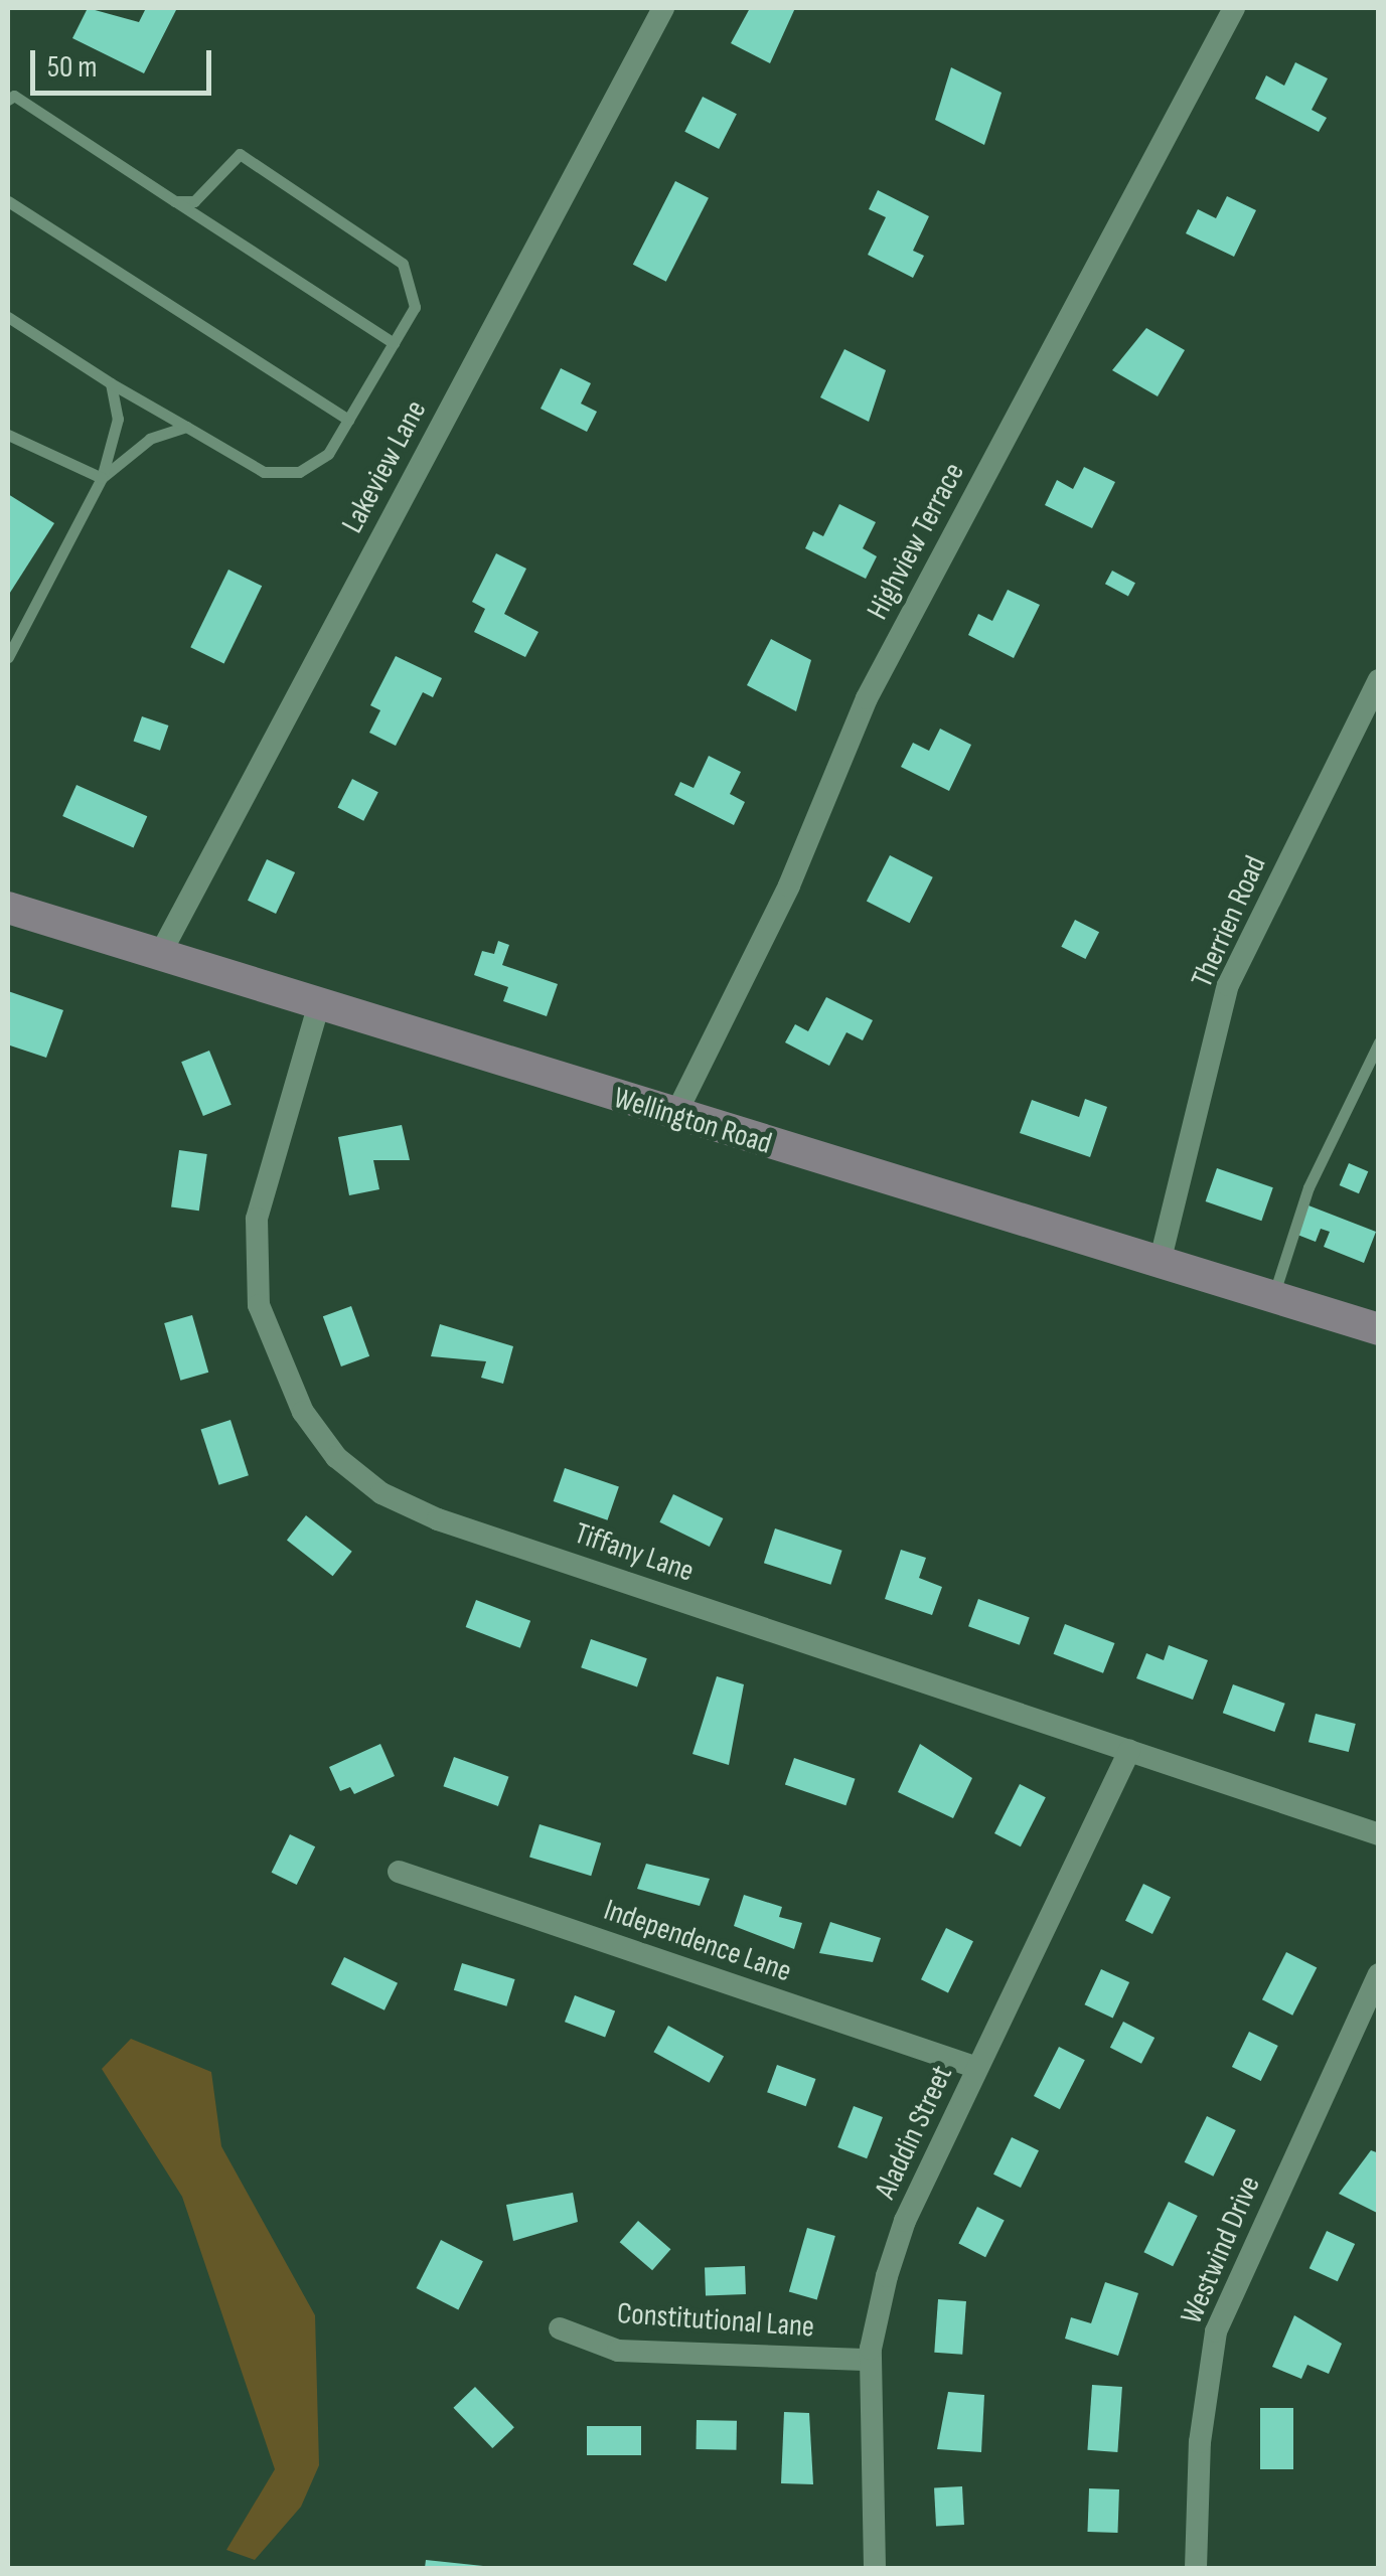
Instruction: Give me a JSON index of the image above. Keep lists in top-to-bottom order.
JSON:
{
  "streets": {
    "main road": ["Wellington Road"],
    "street": [
      "Lakeview Lane",
      "Highview Terrace",
      "Therrien Road",
      "Tiffany Lane",
      "Independence Lane",
      "Aladdin Street",
      "Westwind Drive",
      "Constitutional Lane"
    ]
  },
  "crossings": [
    ["Lakeview Lane", "Wellington Road"],
    ["Highview Terrace", "Wellington Road"],
    ["Therrien Road", "Wellington Road"],
    ["Wellington Road", "Tiffany Lane"],
    ["Tiffany Lane", "Aladdin Street"],
    ["Independence Lane", "Aladdin Street"],
    ["Aladdin Street", "Constitutional Lane"]
  ],
  "scale_bar": "50 m"
}
